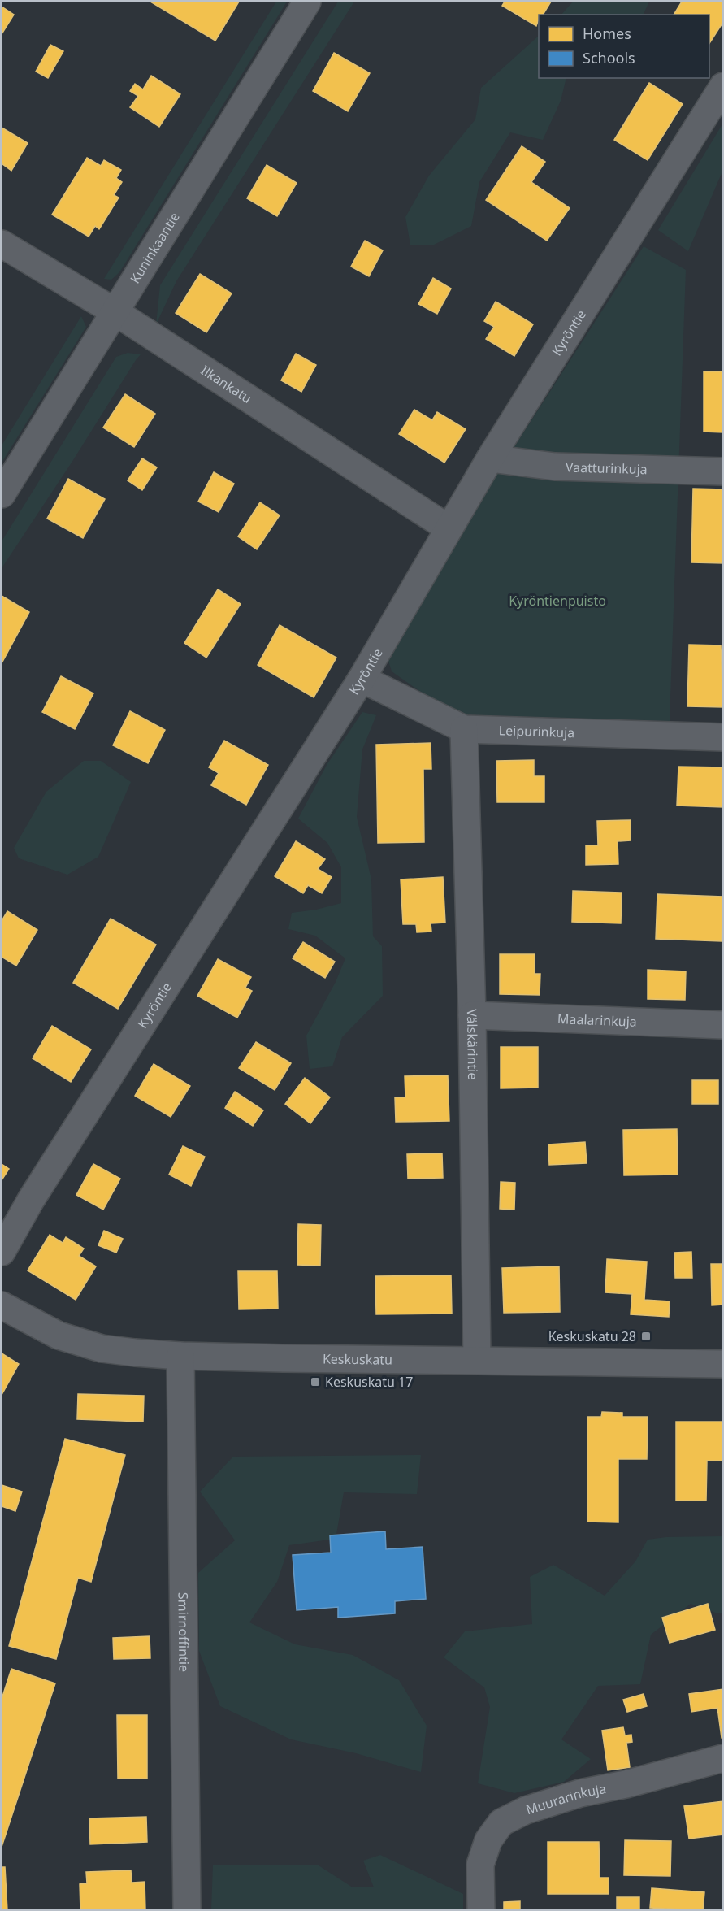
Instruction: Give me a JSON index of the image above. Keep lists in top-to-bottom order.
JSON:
{
  "streets": {
    "street": [
      "Kuninkaantie",
      "Kyröntie",
      "Ilkankatu",
      "Vaatturinkuja",
      "Leipurinkuja",
      "Maalarinkuja",
      "Välskärintie",
      "Keskuskatu",
      "Smirnoffintie",
      "Muurarinkuja"
    ]
  },
  "crossings": [
    ["Kuninkaantie", "Ilkankatu"],
    ["Kyröntie", "Ilkankatu"],
    ["Kyröntie", "Vaatturinkuja"],
    ["Kyröntie", "Leipurinkuja"],
    ["Leipurinkuja", "Välskärintie"],
    ["Maalarinkuja", "Välskärintie"],
    ["Välskärintie", "Keskuskatu"],
    ["Keskuskatu", "Smirnoffintie"]
  ],
  "parks": ["Kyröntienpuisto"],
  "places": {
    "transit": ["Keskuskatu 28", "Keskuskatu 17"]
  },
  "legend": ["Homes", "Schools"]
}
